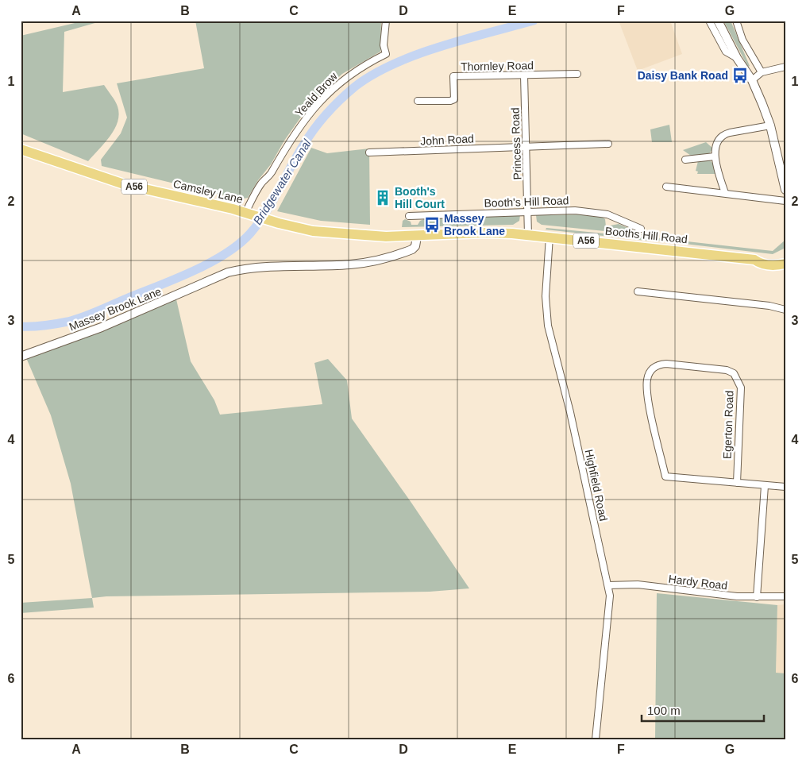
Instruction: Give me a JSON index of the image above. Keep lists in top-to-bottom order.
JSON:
{
  "streets": {
    "main road": ["A56", "Camsley Lane", "Booths Hill Road"],
    "street": [
      "Thornley Road",
      "Yeald Brow",
      "John Road",
      "Princess Road",
      "Booth's Hill Road",
      "Massey Brook Lane",
      "Egerton Road",
      "Highfield Road",
      "Hardy Road"
    ]
  },
  "crossings": [
    ["Thornley Road", "Princess Road"],
    ["Yeald Brow", "Camsley Lane"],
    ["John Road", "Princess Road"],
    ["Princess Road", "Booth's Hill Road"],
    ["Princess Road", "Booths Hill Road"],
    ["Camsley Lane", "Booths Hill Road"],
    ["Camsley Lane", "Massey Brook Lane"],
    ["Booths Hill Road", "Massey Brook Lane"],
    ["Booths Hill Road", "Highfield Road"],
    ["Highfield Road", "Hardy Road"]
  ],
  "water": ["Bridgewater Canal"],
  "places": {
    "bus stop": ["Daisy Bank Road", "Massey Brook Lane"],
    "building": ["Booth's Hill Court"]
  },
  "scale_bar": "100 m",
  "grid": {
    "columns": [
      "A",
      "B",
      "C",
      "D",
      "E",
      "F",
      "G"
    ],
    "rows": [
      "1",
      "2",
      "3",
      "4",
      "5",
      "6"
    ]
  }
}
